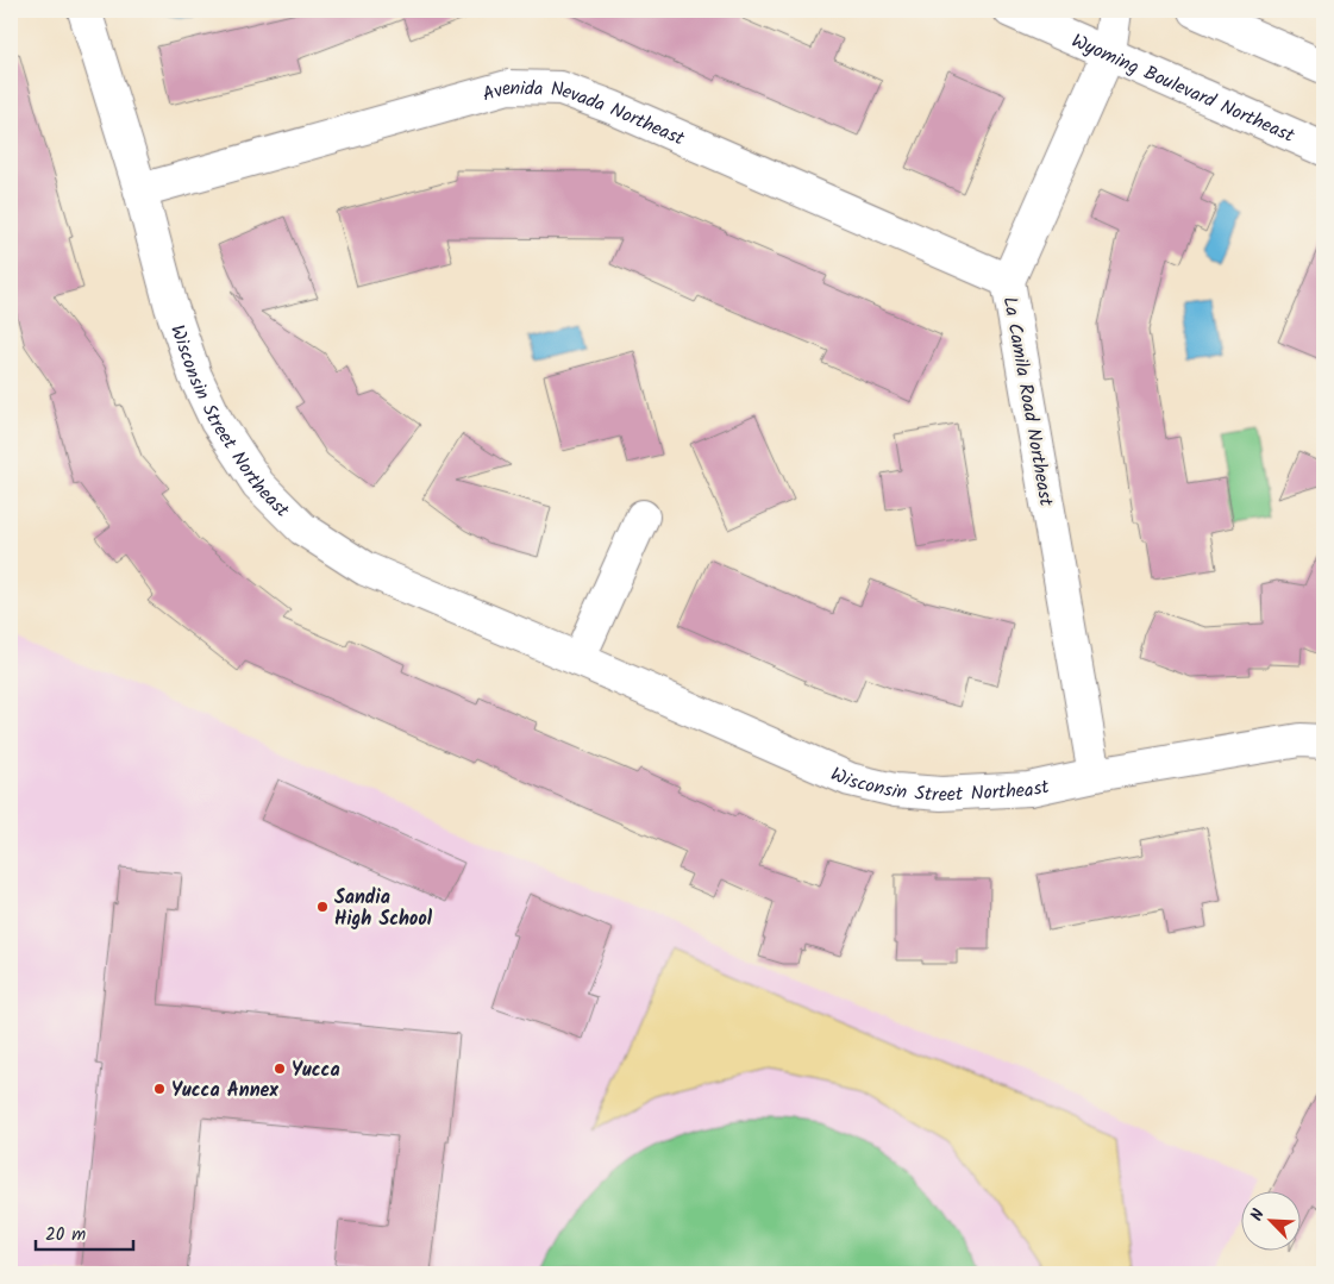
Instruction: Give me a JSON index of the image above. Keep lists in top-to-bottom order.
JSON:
{
  "streets": {
    "street": [
      "Wyoming Boulevard Northeast",
      "Avenida Nevada Northeast",
      "La Camila Road Northeast",
      "Wisconsin Street Northeast"
    ]
  },
  "crossings": [
    ["Wyoming Boulevard Northeast", "La Camila Road Northeast"],
    ["Avenida Nevada Northeast", "La Camila Road Northeast"],
    ["Avenida Nevada Northeast", "Wisconsin Street Northeast"],
    ["La Camila Road Northeast", "Wisconsin Street Northeast"]
  ],
  "places": ["Sandia High School", "Yucca", "Yucca Annex"],
  "scale_bar": "20 m",
  "north": "top left"
}
